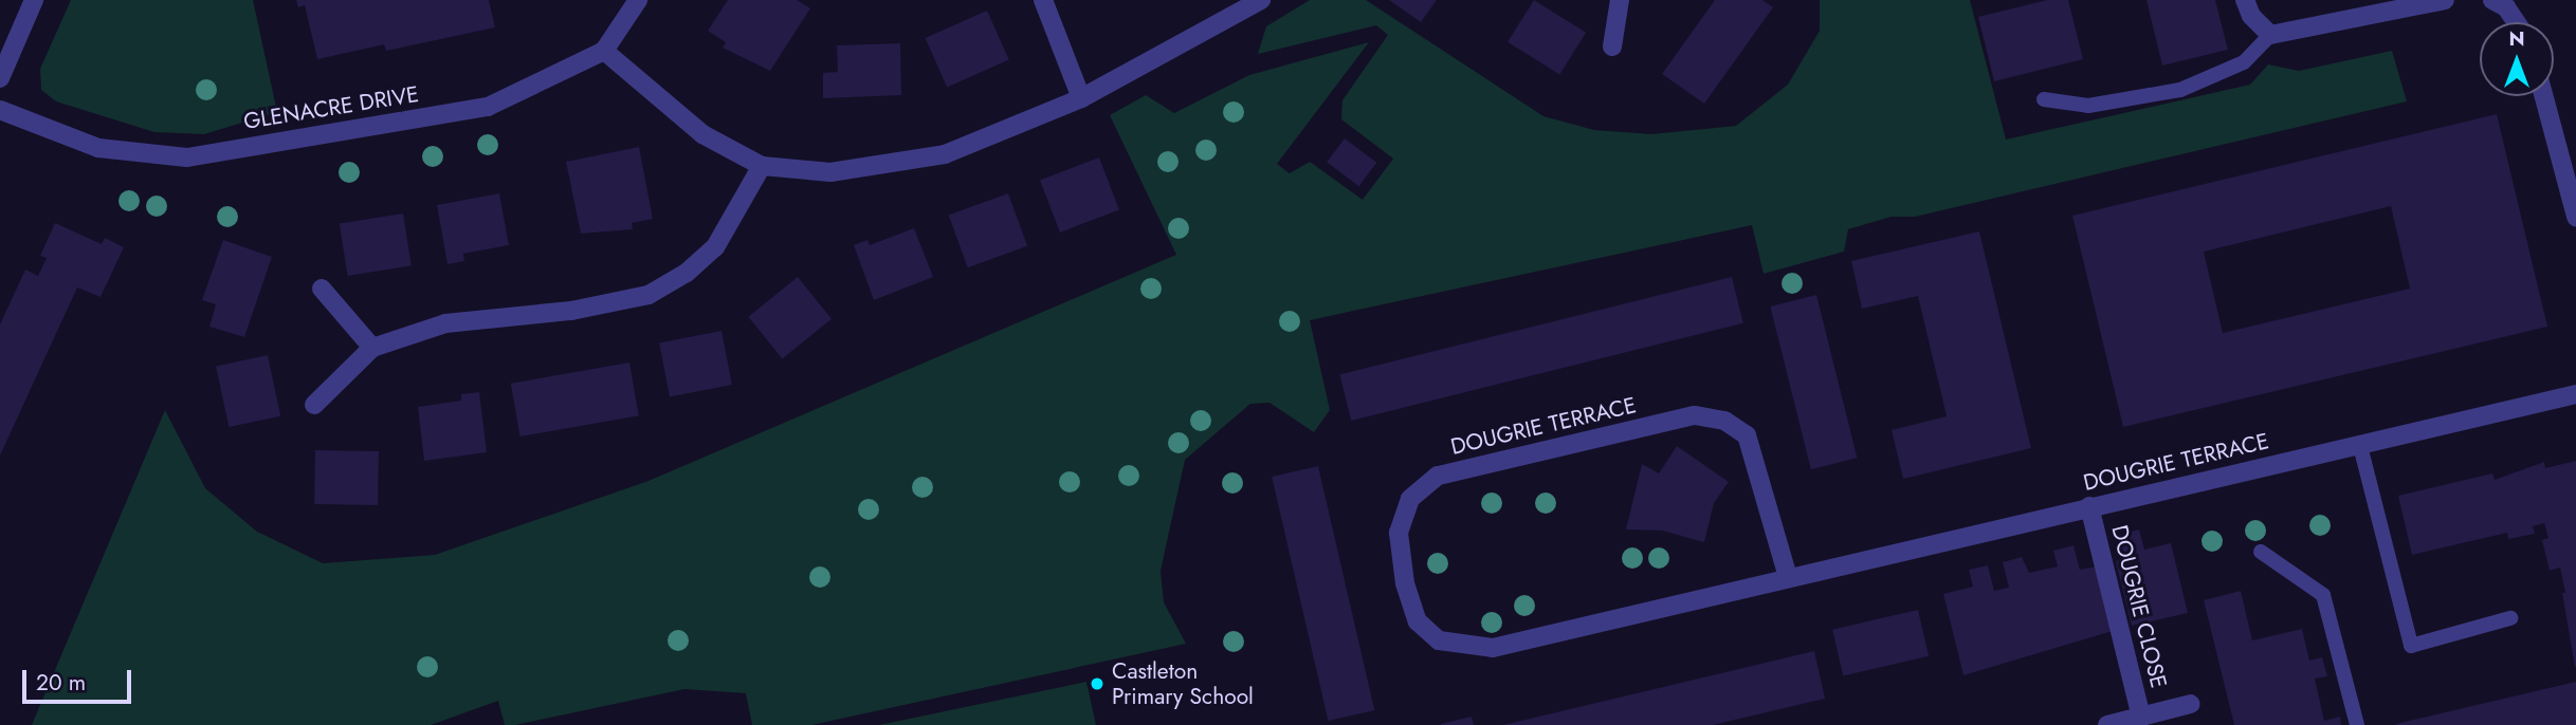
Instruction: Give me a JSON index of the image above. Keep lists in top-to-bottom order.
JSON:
{
  "streets": {
    "street": ["GLENACRE DRIVE", "DOUGRIE TERRACE", "DOUGRIE CLOSE"]
  },
  "crossings": [
    ["DOUGRIE TERRACE", "DOUGRIE CLOSE"]
  ],
  "places": ["Castleton Primary School"],
  "scale_bar": "20 m",
  "north": "top"
}
